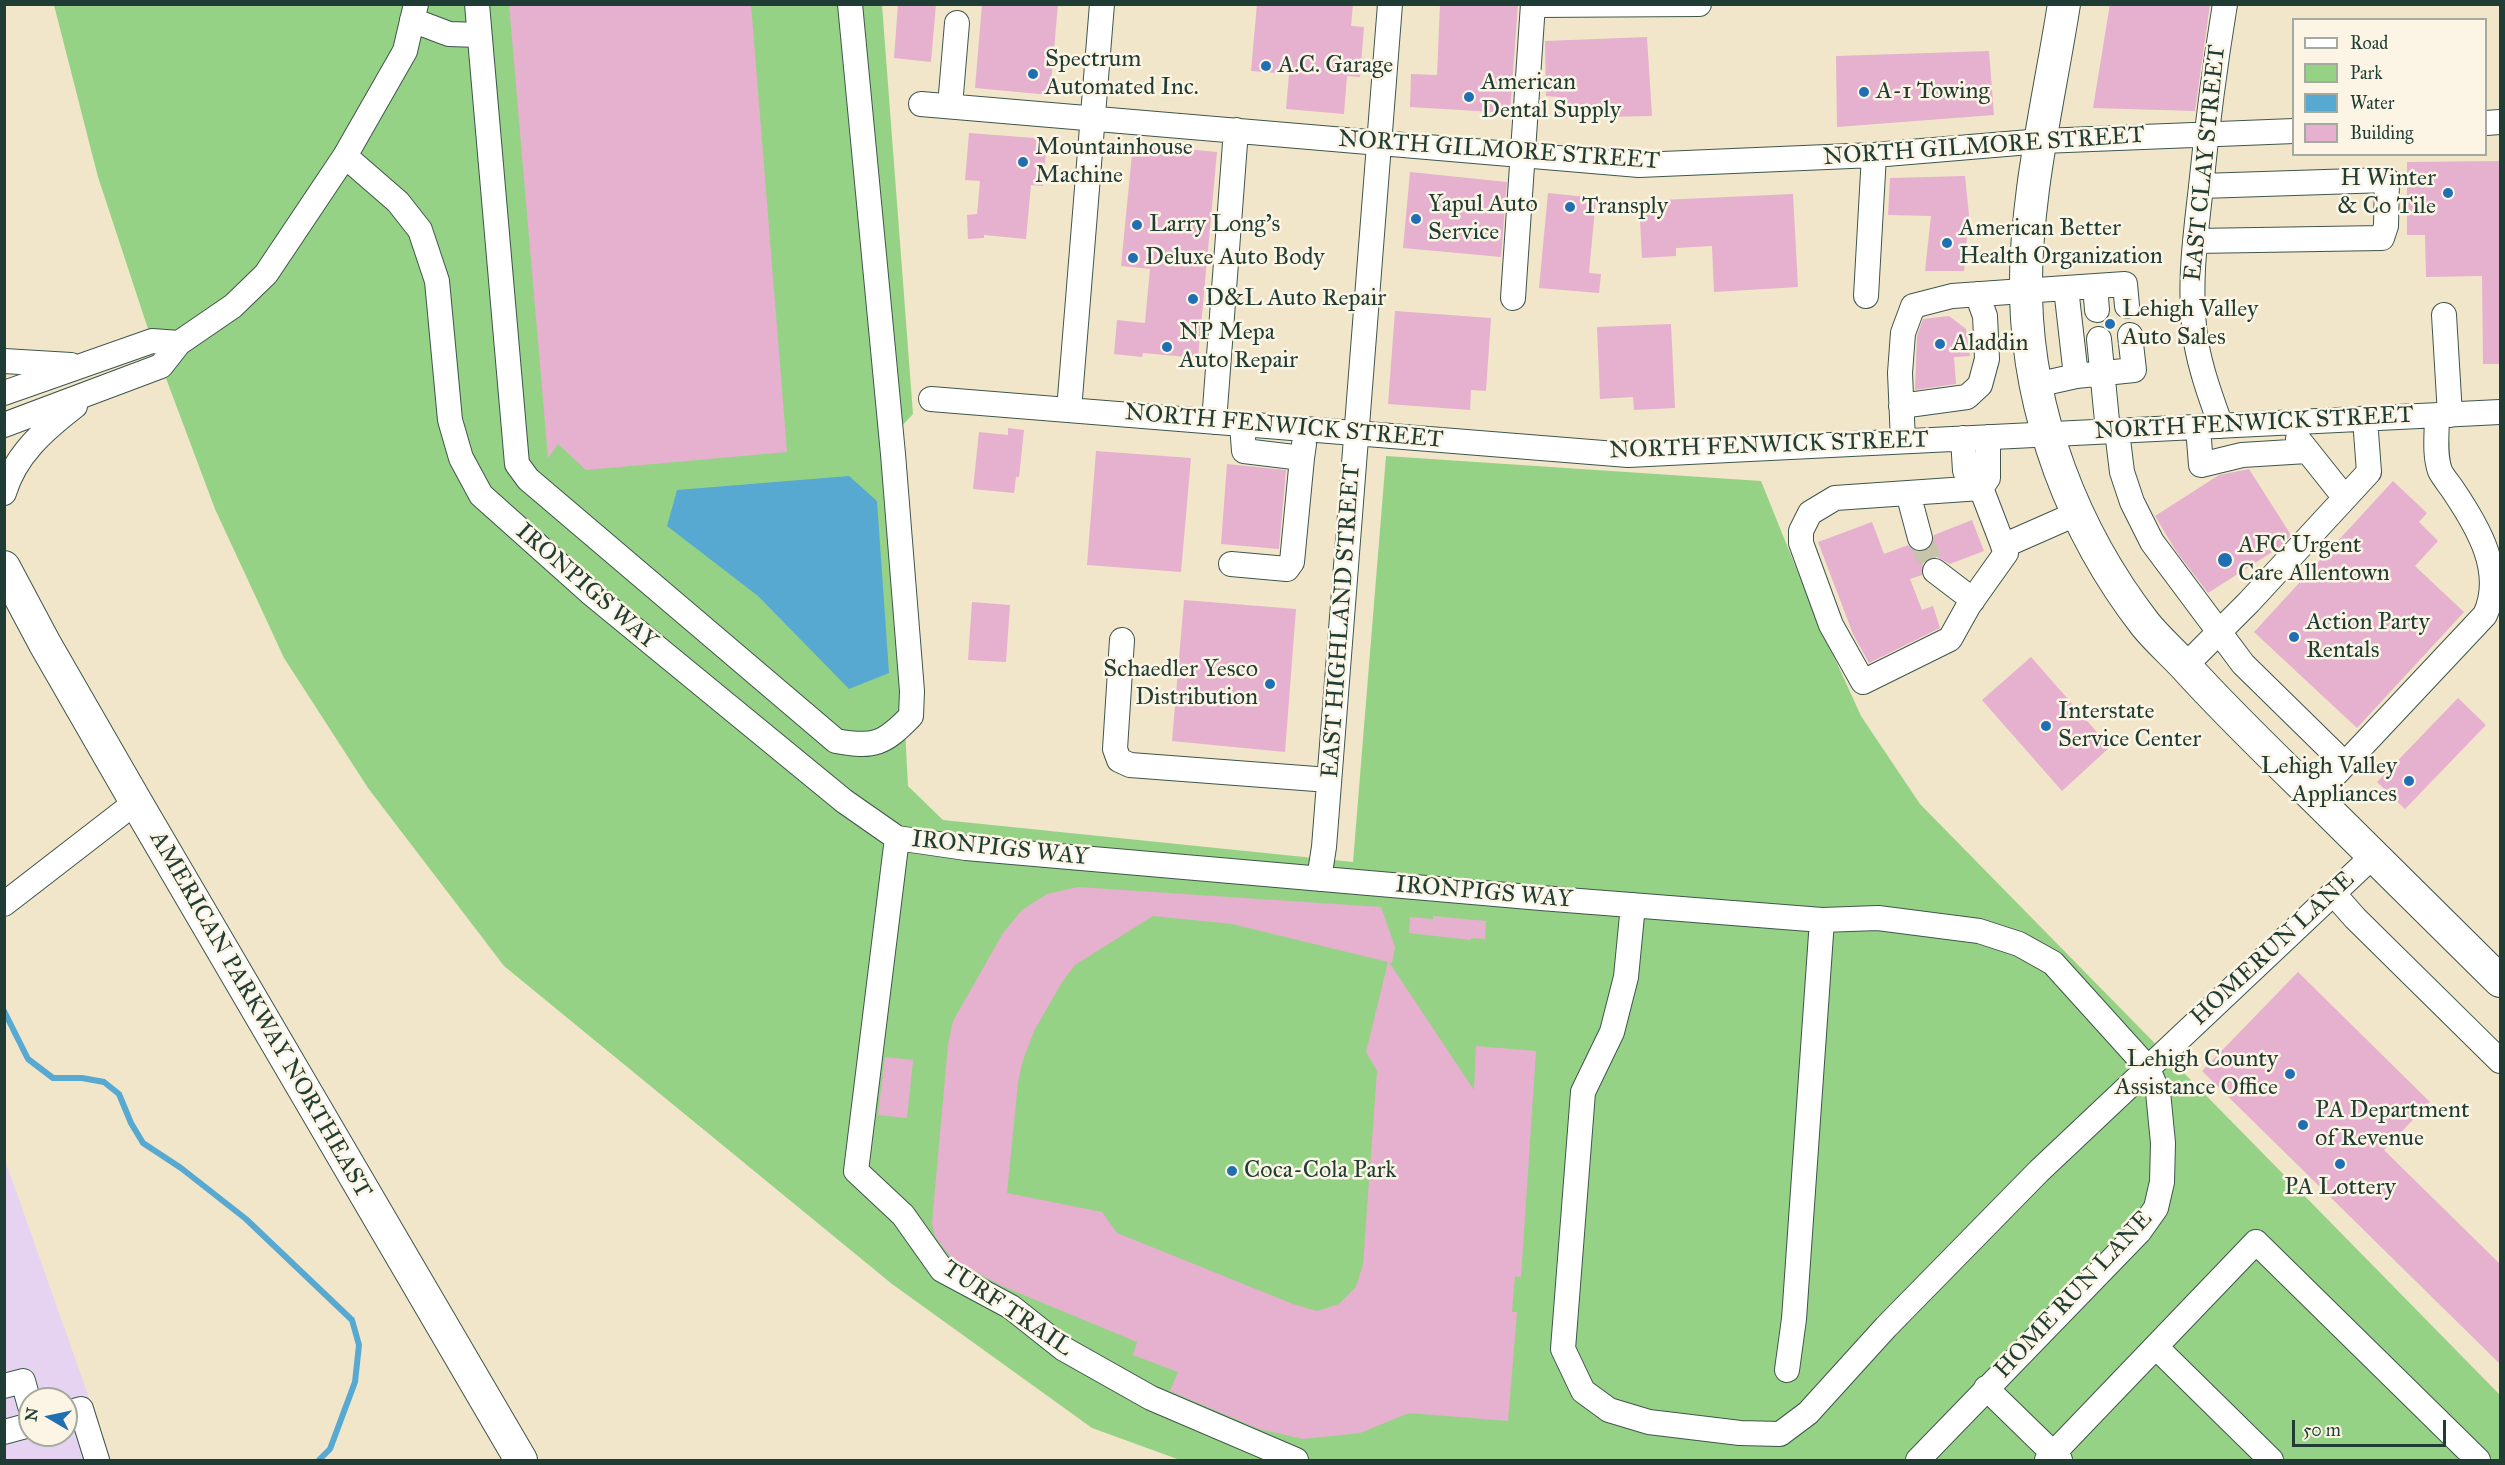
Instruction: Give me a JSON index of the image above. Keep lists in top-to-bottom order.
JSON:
{
  "streets": {
    "main road": ["AMERICAN PARKWAY NORTHEAST"],
    "street": [
      "NORTH GILMORE STREET",
      "EAST CLAY STREET",
      "NORTH FENWICK STREET",
      "IRONPIGS WAY",
      "EAST HIGHLAND STREET",
      "HOMERUN LANE",
      "HOME RUN LANE",
      "TURF TRAIL"
    ]
  },
  "crossings": [
    ["NORTH GILMORE STREET", "EAST CLAY STREET"],
    ["NORTH GILMORE STREET", "EAST HIGHLAND STREET"],
    ["EAST CLAY STREET", "NORTH FENWICK STREET"],
    ["NORTH FENWICK STREET", "EAST HIGHLAND STREET"],
    ["IRONPIGS WAY", "EAST HIGHLAND STREET"],
    ["IRONPIGS WAY", "HOMERUN LANE"],
    ["IRONPIGS WAY", "HOME RUN LANE"],
    ["IRONPIGS WAY", "TURF TRAIL"],
    ["HOMERUN LANE", "HOME RUN LANE"]
  ],
  "places": [
    "A.C. Garage",
    "Spectrum Automated Inc.",
    "A-1 Towing",
    "American Dental Supply",
    "Mountainhouse Machine",
    "H Winter & Co Tile",
    "Transply",
    "Yapul Auto Service",
    "Larry Long's",
    "American Better Health Organization",
    "Deluxe Auto Body",
    "D&L Auto Repair",
    "Lehigh Valley Auto Sales",
    "Aladdin",
    "NP Mepa Auto Repair",
    "AFC Urgent Care Allentown",
    "Action Party Rentals",
    "Schaedler Yesco Distribution",
    "Interstate Service Center",
    "Lehigh Valley Appliances",
    "Lehigh County Assistance Office",
    "PA Department of Revenue",
    "PA Lottery",
    "Coca-Cola Park"
  ],
  "legend": [
    "Road",
    "Park",
    "Water",
    "Building"
  ],
  "scale_bar": "50 m",
  "north": "left"
}
